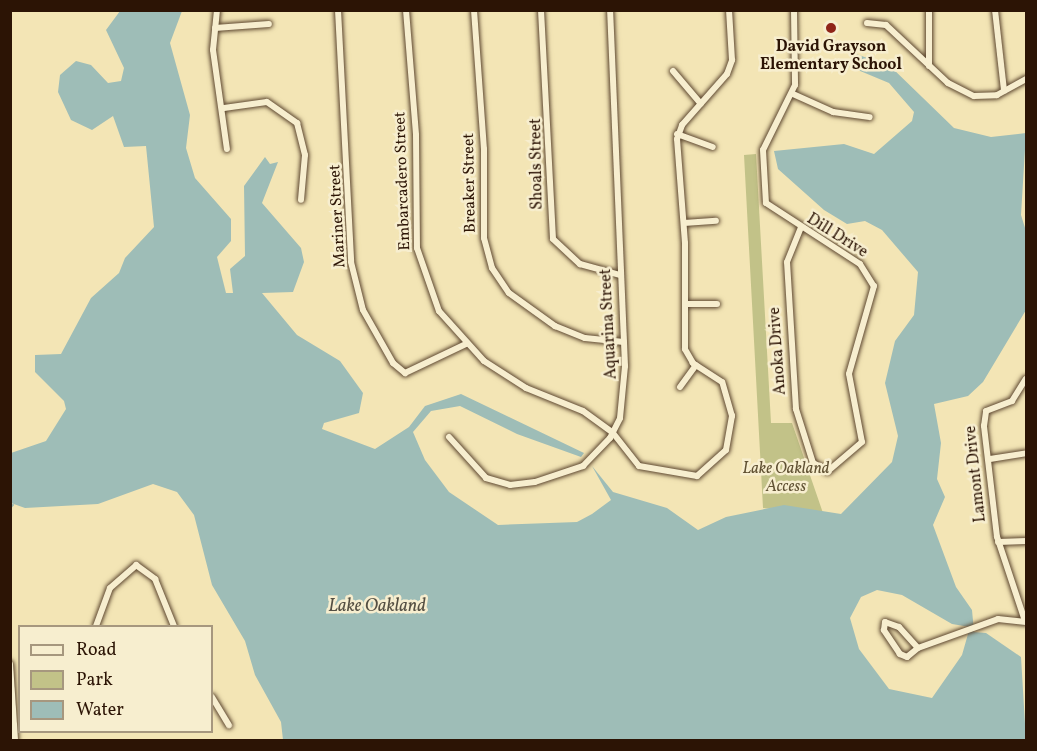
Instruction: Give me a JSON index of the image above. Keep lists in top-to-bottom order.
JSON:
{
  "streets": {
    "street": [
      "Shoals Street",
      "Embarcadero Street",
      "Breaker Street",
      "Mariner Street",
      "Dill Drive",
      "Aquarina Street",
      "Anoka Drive",
      "Lamont Drive"
    ]
  },
  "crossings": [
    ["Shoals Street", "Aquarina Street"],
    ["Embarcadero Street", "Mariner Street"],
    ["Embarcadero Street", "Aquarina Street"],
    ["Breaker Street", "Aquarina Street"],
    ["Dill Drive", "Anoka Drive"]
  ],
  "water": ["Lake Oakland"],
  "parks": ["Lake Oakland Access"],
  "places": ["David Grayson Elementary School"],
  "legend": ["Road", "Park", "Water"]
}
